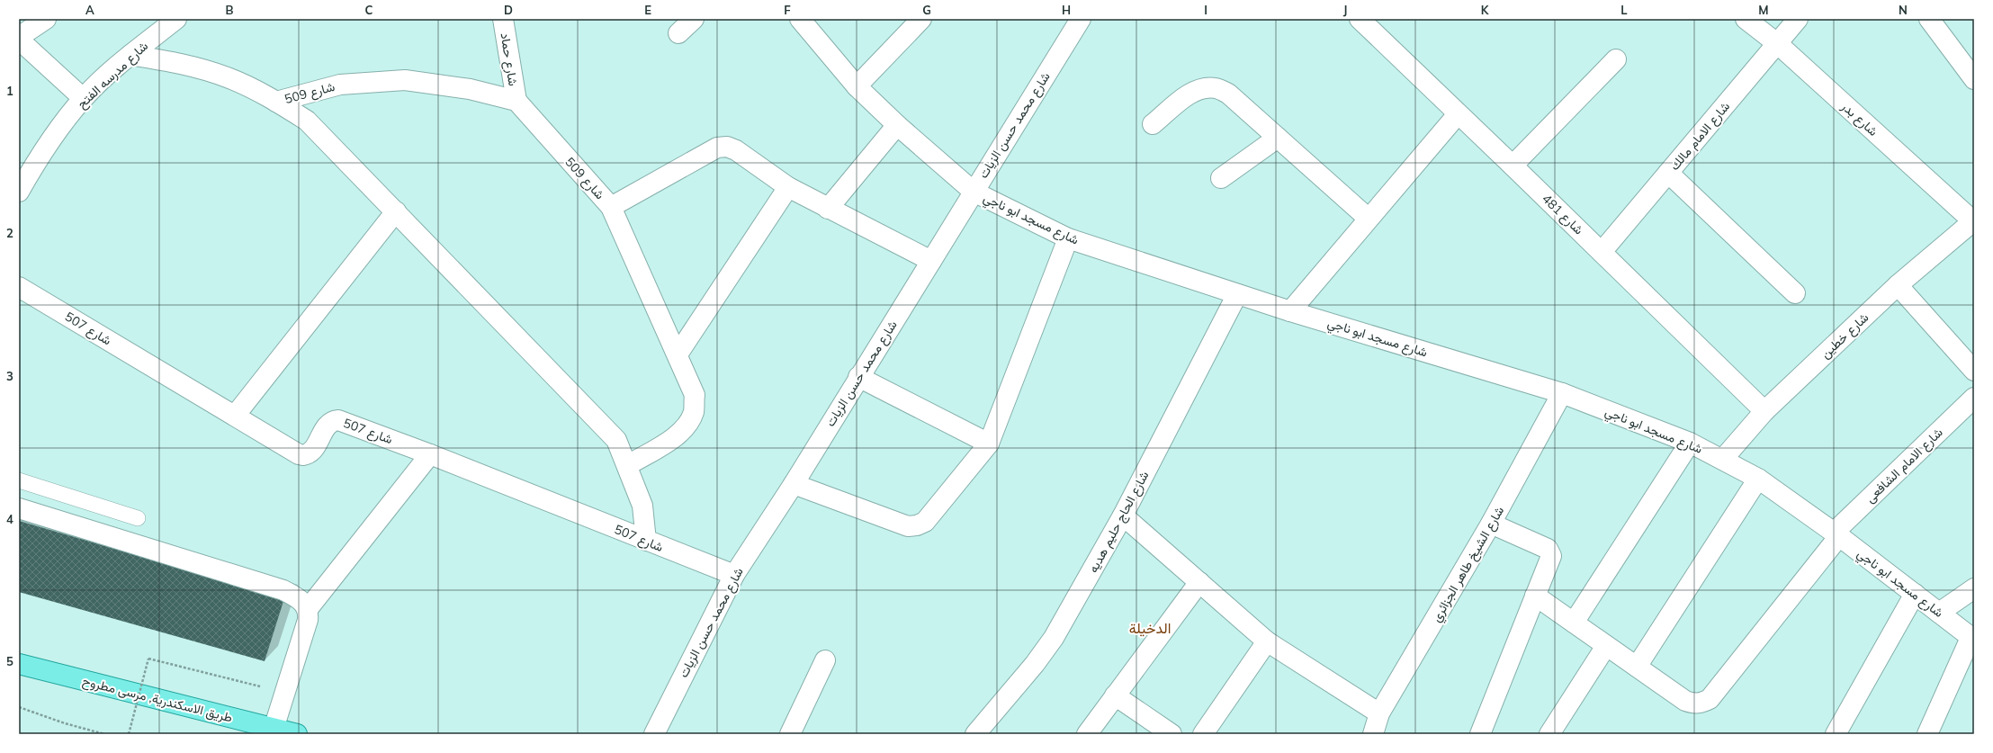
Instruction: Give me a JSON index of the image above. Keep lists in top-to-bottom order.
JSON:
{
  "streets": {
    "main road": ["طريق الاسكندرية, مرسى مطروح"],
    "street": [
      "شارع حماد",
      "شارع مدرسه الفتح",
      "شارع 509",
      "شارع بدر",
      "شارع محمد حسن الزيات",
      "شارع الامام مالك",
      "شارع 481",
      "شارع مسجد ابو ناجي",
      "شارع 507",
      "شارع خطين",
      "شارع الامام الشافعى",
      "شارع الحاج حليم هديه",
      "شارع الشيخ طاهر الجزائري"
    ]
  },
  "crossings": [
    ["شارع حماد", "شارع 509"],
    ["شارع بدر", "شارع الامام مالك"],
    ["شارع بدر", "شارع خطين"],
    ["شارع محمد حسن الزيات", "شارع مسجد ابو ناجي"],
    ["شارع محمد حسن الزيات", "شارع 507"],
    ["شارع الامام مالك", "شارع 481"],
    ["شارع 481", "شارع خطين"],
    ["شارع مسجد ابو ناجي", "شارع خطين"],
    ["شارع مسجد ابو ناجي", "شارع الامام الشافعى"],
    ["شارع مسجد ابو ناجي", "شارع الحاج حليم هديه"],
    ["شارع مسجد ابو ناجي", "شارع الشيخ طاهر الجزائري"]
  ],
  "districts": ["الدخيلة"],
  "grid": {
    "columns": [
      "A",
      "B",
      "C",
      "D",
      "E",
      "F",
      "G",
      "H",
      "I",
      "J",
      "K",
      "L",
      "M",
      "N"
    ],
    "rows": [
      "1",
      "2",
      "3",
      "4",
      "5"
    ]
  }
}
